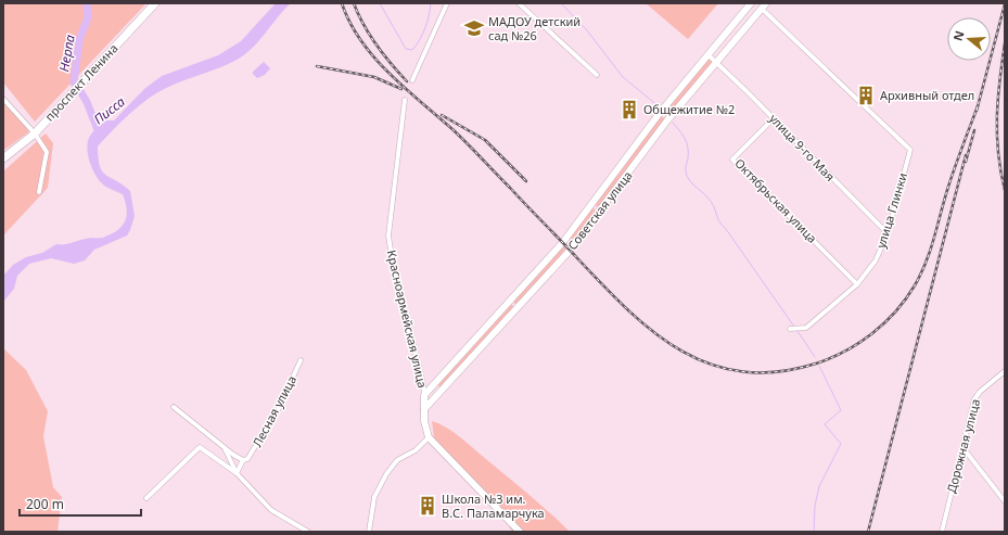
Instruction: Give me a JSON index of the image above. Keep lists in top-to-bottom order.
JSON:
{
  "streets": {
    "main road": ["проспект Ленина", "Советская улица", "Красноармейская улица"],
    "street": [
      "улица 9-го Мая",
      "Октябрьская улица",
      "улица Глинки",
      "Лесная улица",
      "Дорожная улица"
    ]
  },
  "crossings": [
    ["улица 9-го Мая", "Октябрьская улица"],
    ["улица 9-го Мая", "Советская улица"],
    ["улица 9-го Мая", "улица Глинки"],
    ["Октябрьская улица", "улица Глинки"],
    ["Советская улица", "улица Глинки"],
    ["Советская улица", "Красноармейская улица"]
  ],
  "water": ["Нерпа", "Писса"],
  "places": {
    "school or university": ["МАДОУ детский сад №26"],
    "building": ["Архивный отдел", "Общежитие №2", "Школа №3 им. В.С. Паламарчука"]
  },
  "scale_bar": "200 m",
  "north": "left"
}
